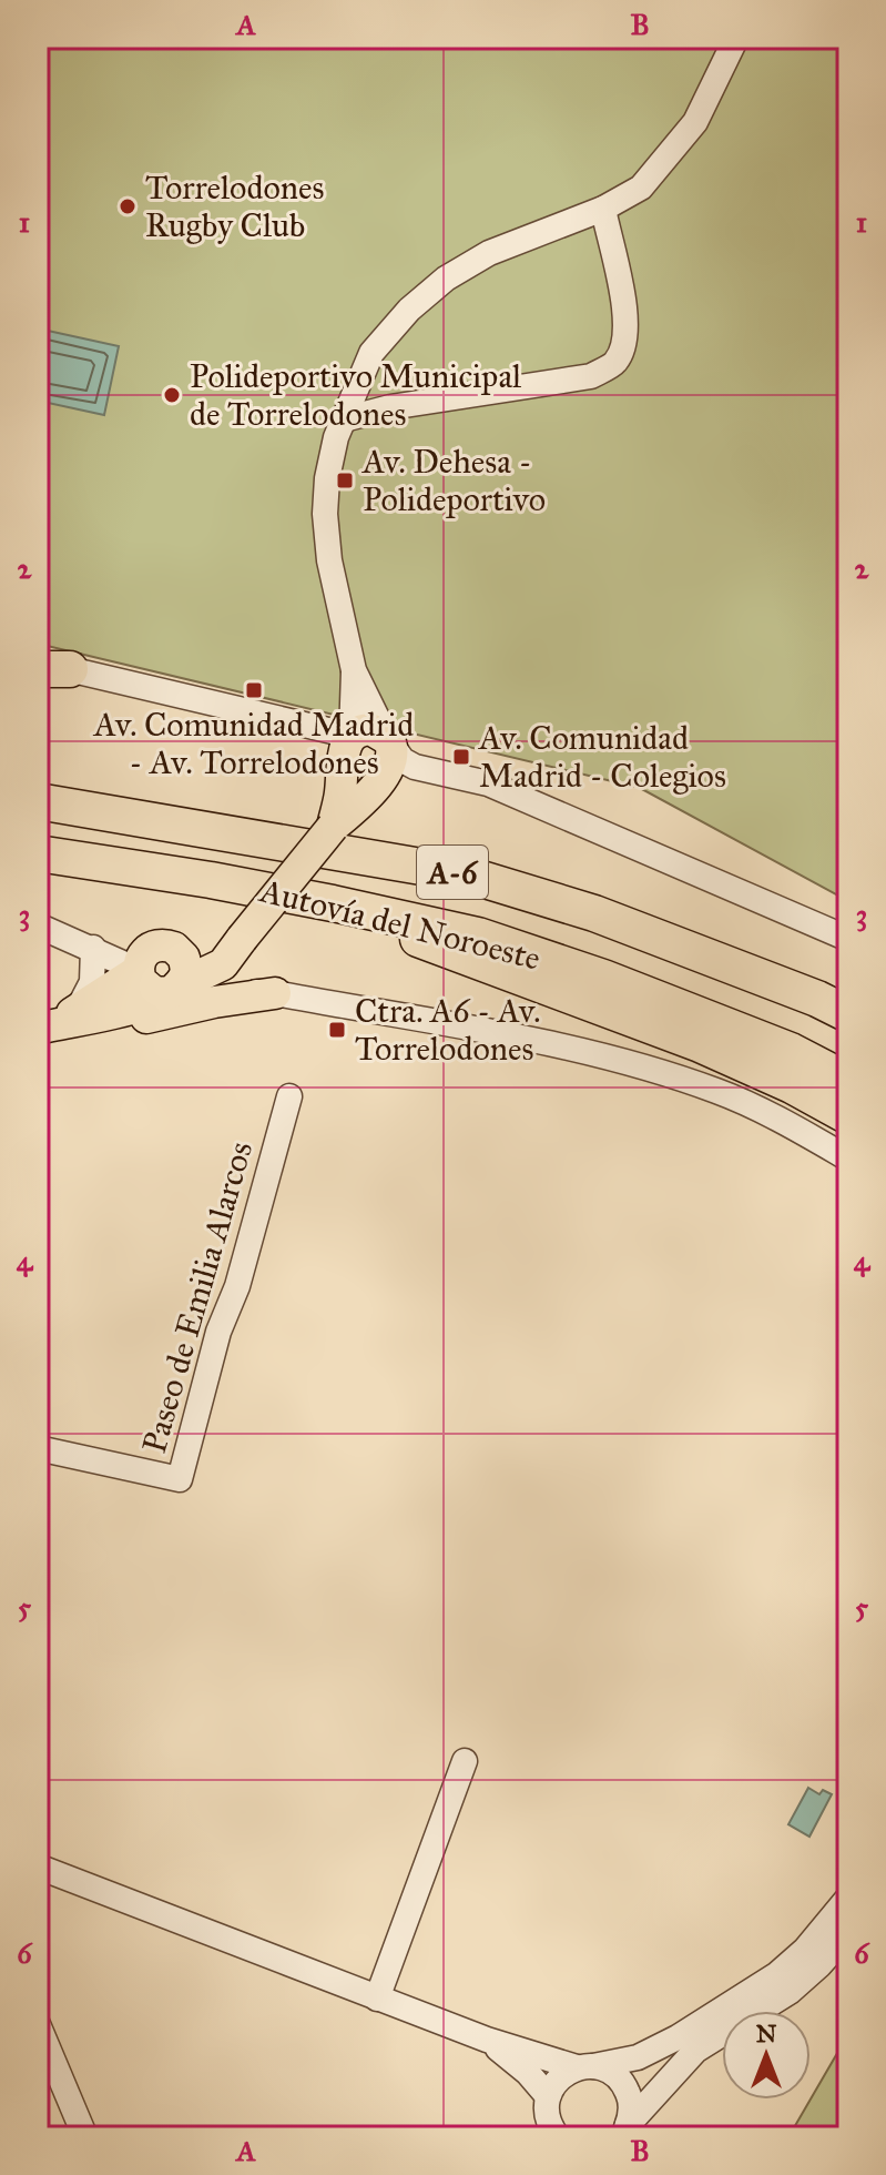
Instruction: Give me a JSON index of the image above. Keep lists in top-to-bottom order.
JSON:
{
  "streets": {
    "highway": ["A-6", "Autovía del Noroeste"],
    "street": ["Paseo de Emilia Alarcos"]
  },
  "places": {
    "other": ["Torrelodones Rugby Club", "Polideportivo Municipal de Torrelodones"],
    "transit": [
      "Av. Dehesa - Polideportivo",
      "Av. Comunidad Madrid - Av. Torrelodones",
      "Av. Comunidad Madrid - Colegios",
      "Ctra. A6 - Av. Torrelodones"
    ]
  },
  "north": "top",
  "grid": {
    "columns": ["A", "B"],
    "rows": [
      "1",
      "2",
      "3",
      "4",
      "5",
      "6"
    ]
  }
}
